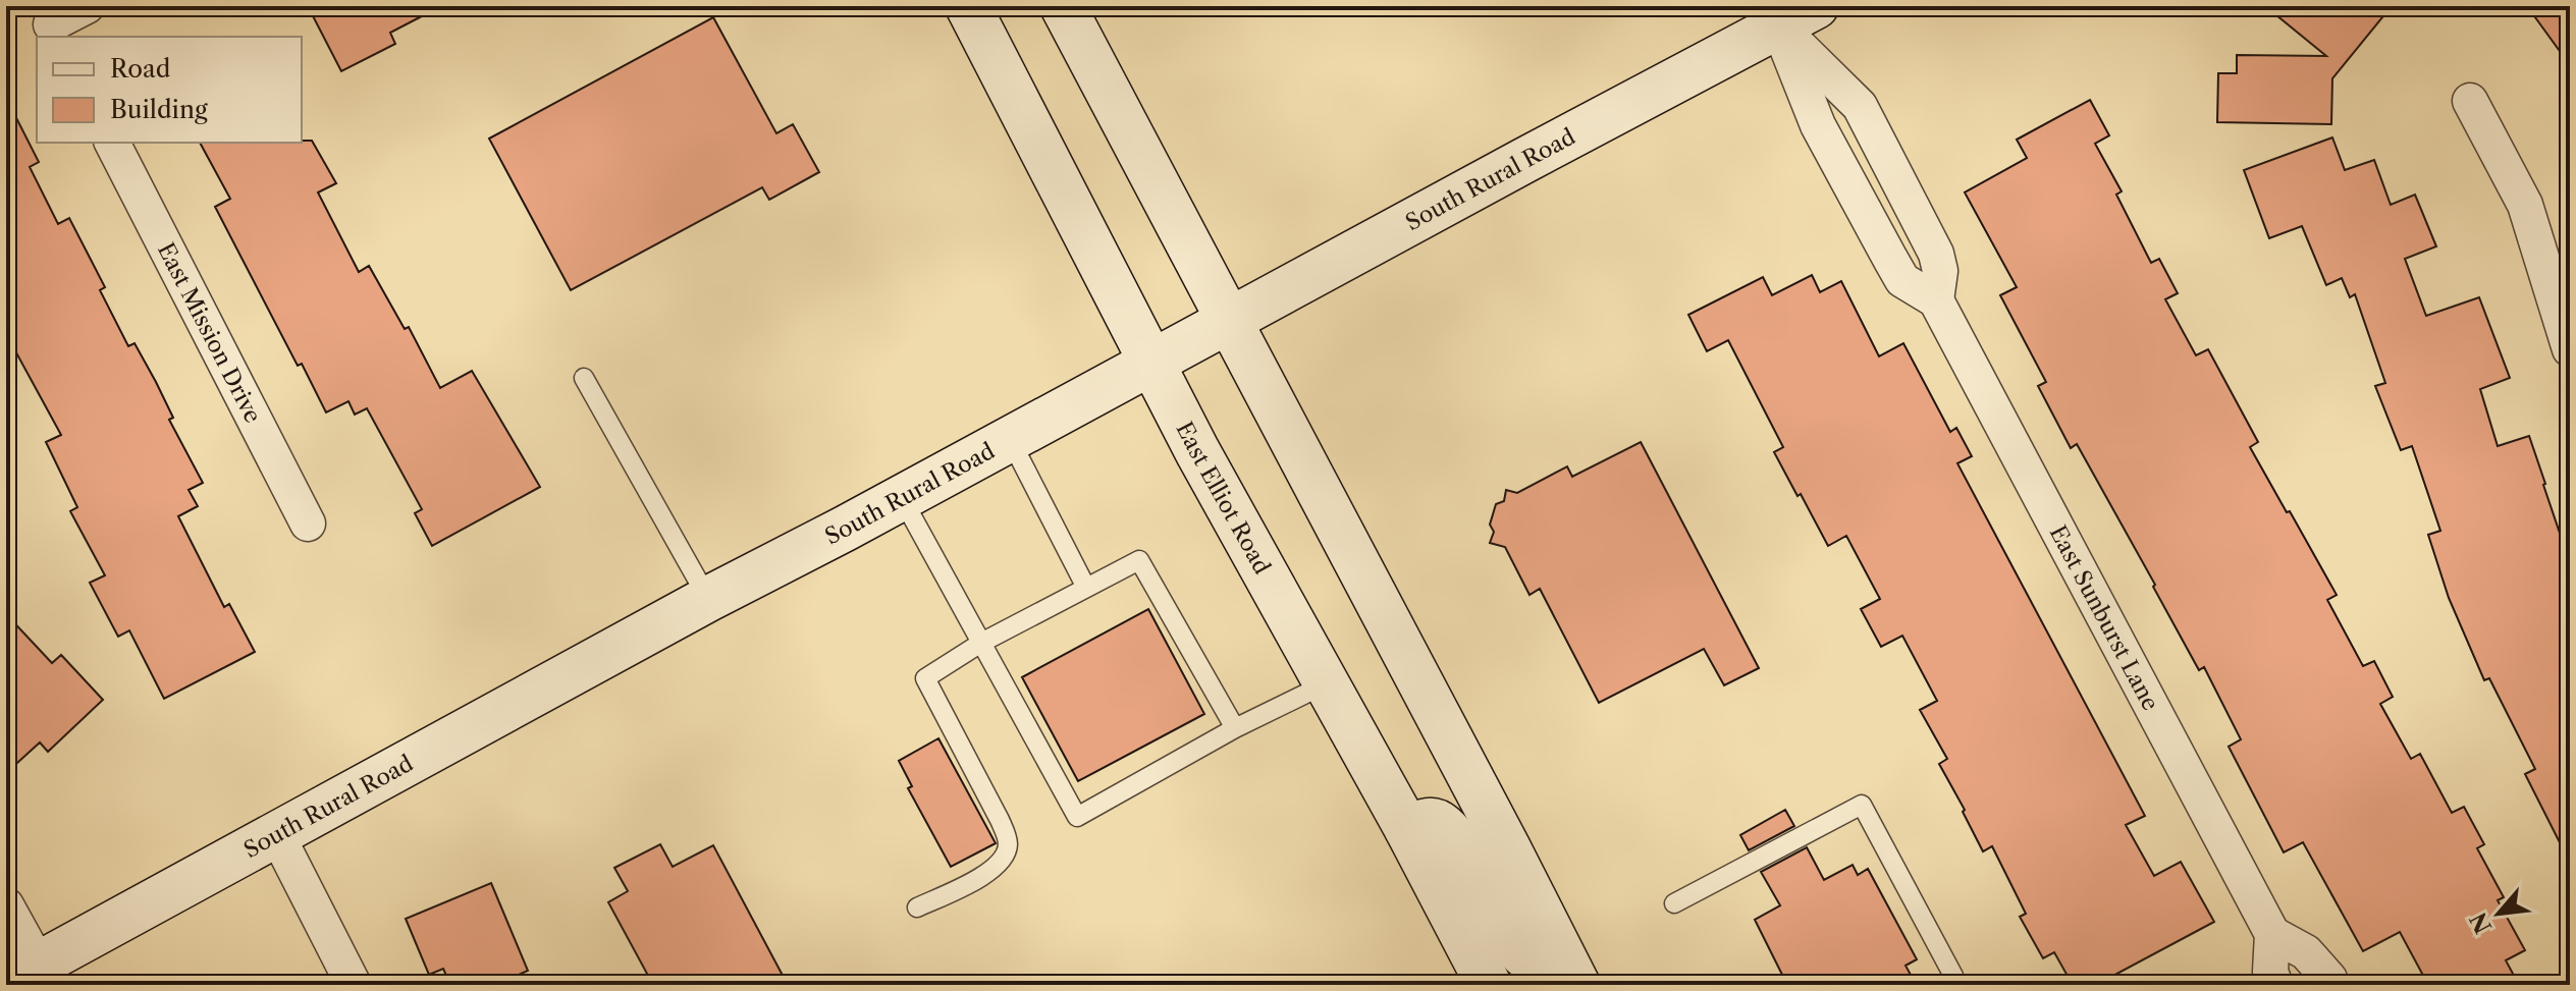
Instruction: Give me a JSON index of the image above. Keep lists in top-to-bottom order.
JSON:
{
  "streets": {
    "main road": ["South Rural Road", "East Elliot Road"],
    "street": ["East Mission Drive", "East Sunburst Lane"]
  },
  "crossings": [
    ["South Rural Road", "East Elliot Road"],
    ["South Rural Road", "East Sunburst Lane"]
  ],
  "legend": ["Road", "Building"],
  "north": "bottom left"
}
